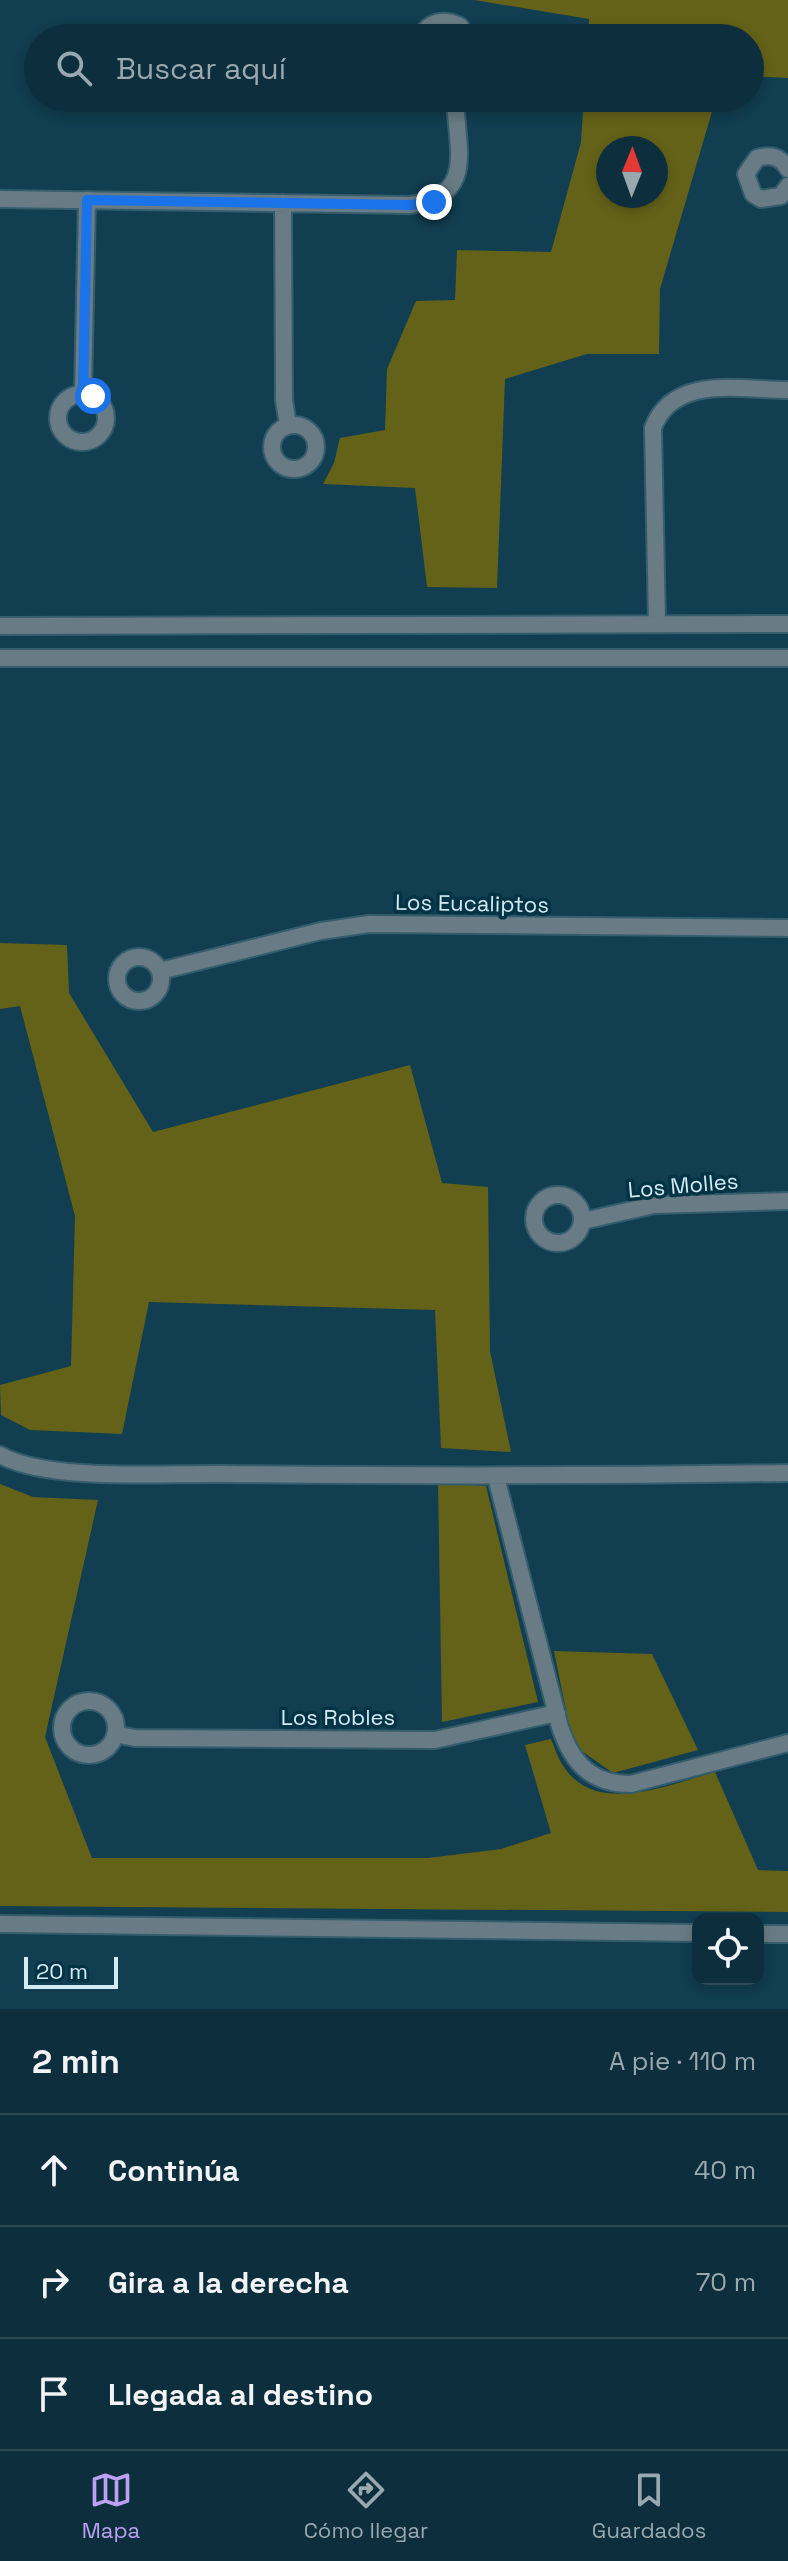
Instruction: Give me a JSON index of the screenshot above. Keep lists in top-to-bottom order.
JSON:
{
  "streets": {
    "street": ["Los Eucaliptos", "Los Molles", "Los Robles"]
  },
  "scale_bar": "20 m",
  "north": "top",
  "page": {
    "search": "Buscar aquí",
    "scale": "20 m",
    "heading": ["2 min", "A pie · 110 m"],
    "list": [
      ["Continúa", "40 m"],
      ["Gira a la derecha", "70 m"],
      "Llegada al destino"
    ],
    "nav": ["Mapa", "Cómo llegar", "Guardados"]
  }
}
